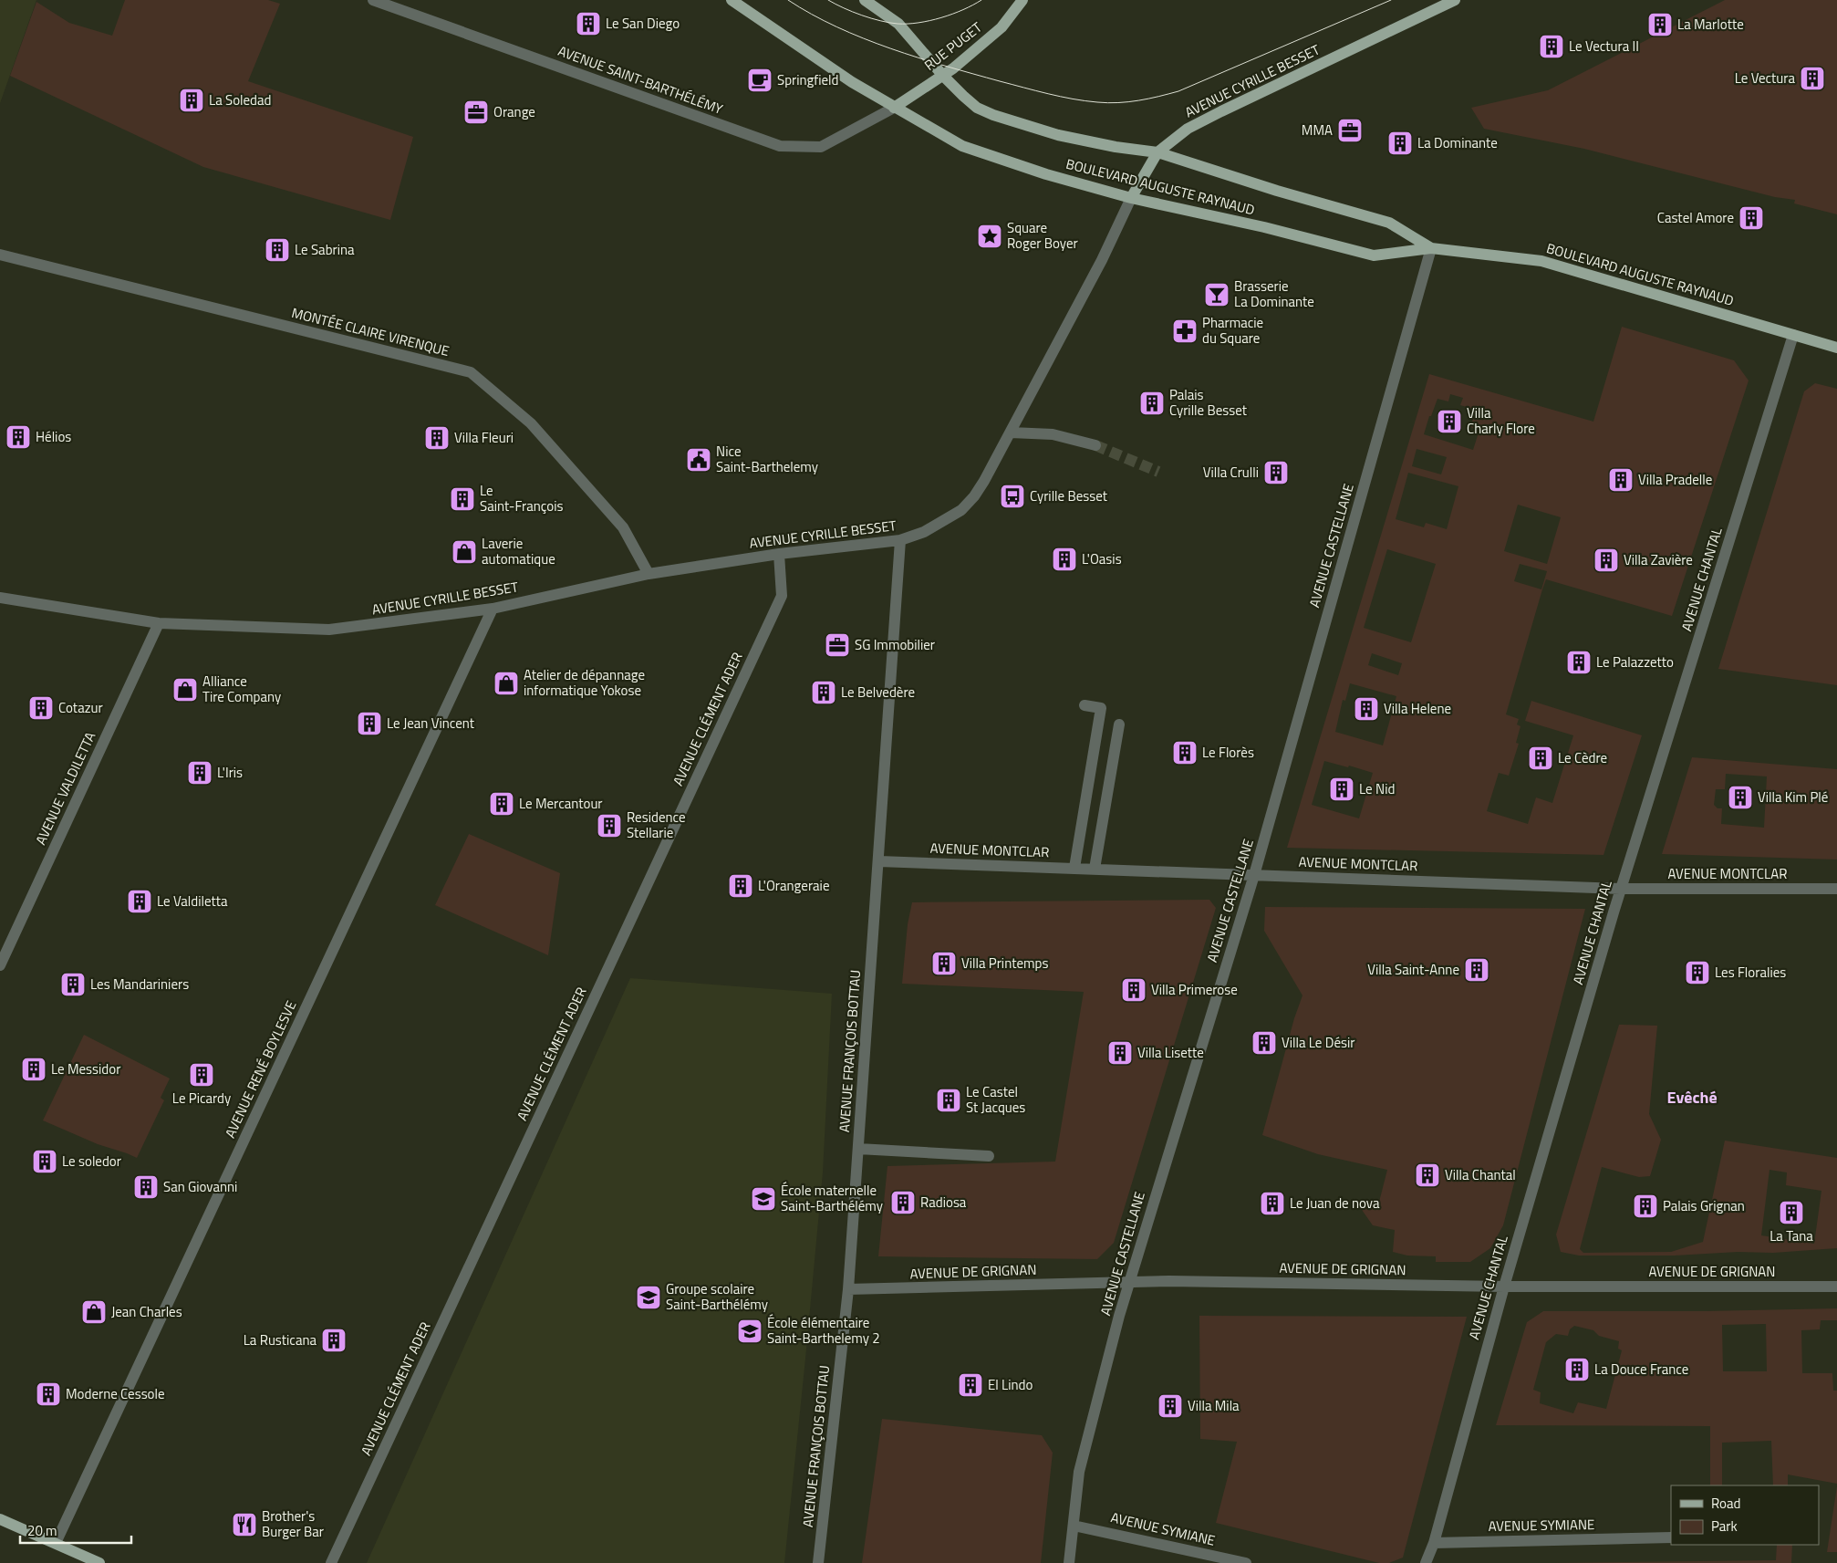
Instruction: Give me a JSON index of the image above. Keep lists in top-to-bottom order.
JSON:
{
  "streets": {
    "main road": ["RUE PUGET", "AVENUE CYRILLE BESSET", "BOULEVARD AUGUSTE RAYNAUD"],
    "street": [
      "AVENUE SAINT-BARTHÉLÉMY",
      "MONTÉE CLAIRE VIRENQUE",
      "AVENUE CASTELLANE",
      "AVENUE CHANTAL",
      "AVENUE CLÉMENT ADER",
      "AVENUE VALDILETTA",
      "AVENUE MONTCLAR",
      "AVENUE FRANÇOIS BOTTAU",
      "AVENUE RENÉ BOYLESVE",
      "AVENUE DE GRIGNAN",
      "AVENUE SYMIANE"
    ]
  },
  "crossings": [
    ["RUE PUGET", "AVENUE SAINT-BARTHÉLÉMY"],
    ["RUE PUGET", "BOULEVARD AUGUSTE RAYNAUD"],
    ["AVENUE SAINT-BARTHÉLÉMY", "BOULEVARD AUGUSTE RAYNAUD"],
    ["AVENUE CYRILLE BESSET", "BOULEVARD AUGUSTE RAYNAUD"],
    ["AVENUE CYRILLE BESSET", "MONTÉE CLAIRE VIRENQUE"],
    ["AVENUE CYRILLE BESSET", "AVENUE CLÉMENT ADER"],
    ["AVENUE CYRILLE BESSET", "AVENUE VALDILETTA"],
    ["AVENUE CYRILLE BESSET", "AVENUE FRANÇOIS BOTTAU"],
    ["AVENUE CYRILLE BESSET", "AVENUE RENÉ BOYLESVE"],
    ["BOULEVARD AUGUSTE RAYNAUD", "AVENUE CASTELLANE"],
    ["BOULEVARD AUGUSTE RAYNAUD", "AVENUE CHANTAL"],
    ["AVENUE CASTELLANE", "AVENUE MONTCLAR"],
    ["AVENUE CASTELLANE", "AVENUE DE GRIGNAN"],
    ["AVENUE CASTELLANE", "AVENUE SYMIANE"],
    ["AVENUE CHANTAL", "AVENUE MONTCLAR"],
    ["AVENUE CHANTAL", "AVENUE DE GRIGNAN"],
    ["AVENUE CHANTAL", "AVENUE SYMIANE"],
    ["AVENUE MONTCLAR", "AVENUE FRANÇOIS BOTTAU"],
    ["AVENUE FRANÇOIS BOTTAU", "AVENUE DE GRIGNAN"]
  ],
  "districts": ["Evêché"],
  "places": {
    "building": [
      "Le San Diego",
      "La Marlotte",
      "Le Vectura II",
      "Le Vectura",
      "La Soledad",
      "La Dominante",
      "Castel Amore",
      "Le Sabrina",
      "Palais Cyrille Besset",
      "Villa Charly Flore",
      "Hélios",
      "Villa Fleuri",
      "Villa Crulli",
      "Villa Pradelle",
      "Le Saint-François",
      "L'Oasis",
      "Villa Zavière",
      "Le Palazzetto",
      "Le Belvedère",
      "Cotazur",
      "Villa Helene",
      "Le Jean Vincent",
      "Le Florès",
      "Le Cèdre",
      "L'Iris",
      "Le Nid",
      "Villa Kim Plé",
      "Le Mercantour",
      "Residence Stellarie",
      "L'Orangeraie",
      "Le Valdiletta",
      "Villa Printemps",
      "Villa Saint-Anne",
      "Les Floralies",
      "Les Mandariniers",
      "Villa Primerose",
      "Villa Le Désir",
      "Villa Lisette",
      "Le Messidor",
      "Le Picardy",
      "Le Castel St Jacques",
      "Le soledor",
      "Villa Chantal",
      "San Giovanni",
      "Radiosa",
      "Le Juan de nova",
      "Palais Grignan",
      "La Tana",
      "La Rusticana",
      "La Douce France",
      "El Lindo",
      "Moderne Cessole",
      "Villa Mila"
    ],
    "cafe": ["Springfield"],
    "office": ["Orange", "MMA", "SG Immobilier"],
    "place": ["Square Roger Boyer"],
    "bar": ["Brasserie La Dominante"],
    "pharmacy": ["Pharmacie du Square"],
    "public building": ["Nice Saint-Barthelemy"],
    "bus stop": ["Cyrille Besset"],
    "shop": [
      "Laverie automatique",
      "Atelier de dépannage informatique Yokose",
      "Alliance Tire Company",
      "Jean Charles"
    ],
    "school or university": ["École maternelle Saint-Barthélémy", "Groupe scolaire Saint-Barthélémy", "École élémentaire Saint-Barthelemy 2"],
    "restaurant": ["Brother's Burger Bar"]
  },
  "legend": ["Road", "Park"],
  "scale_bar": "20 m"
}
